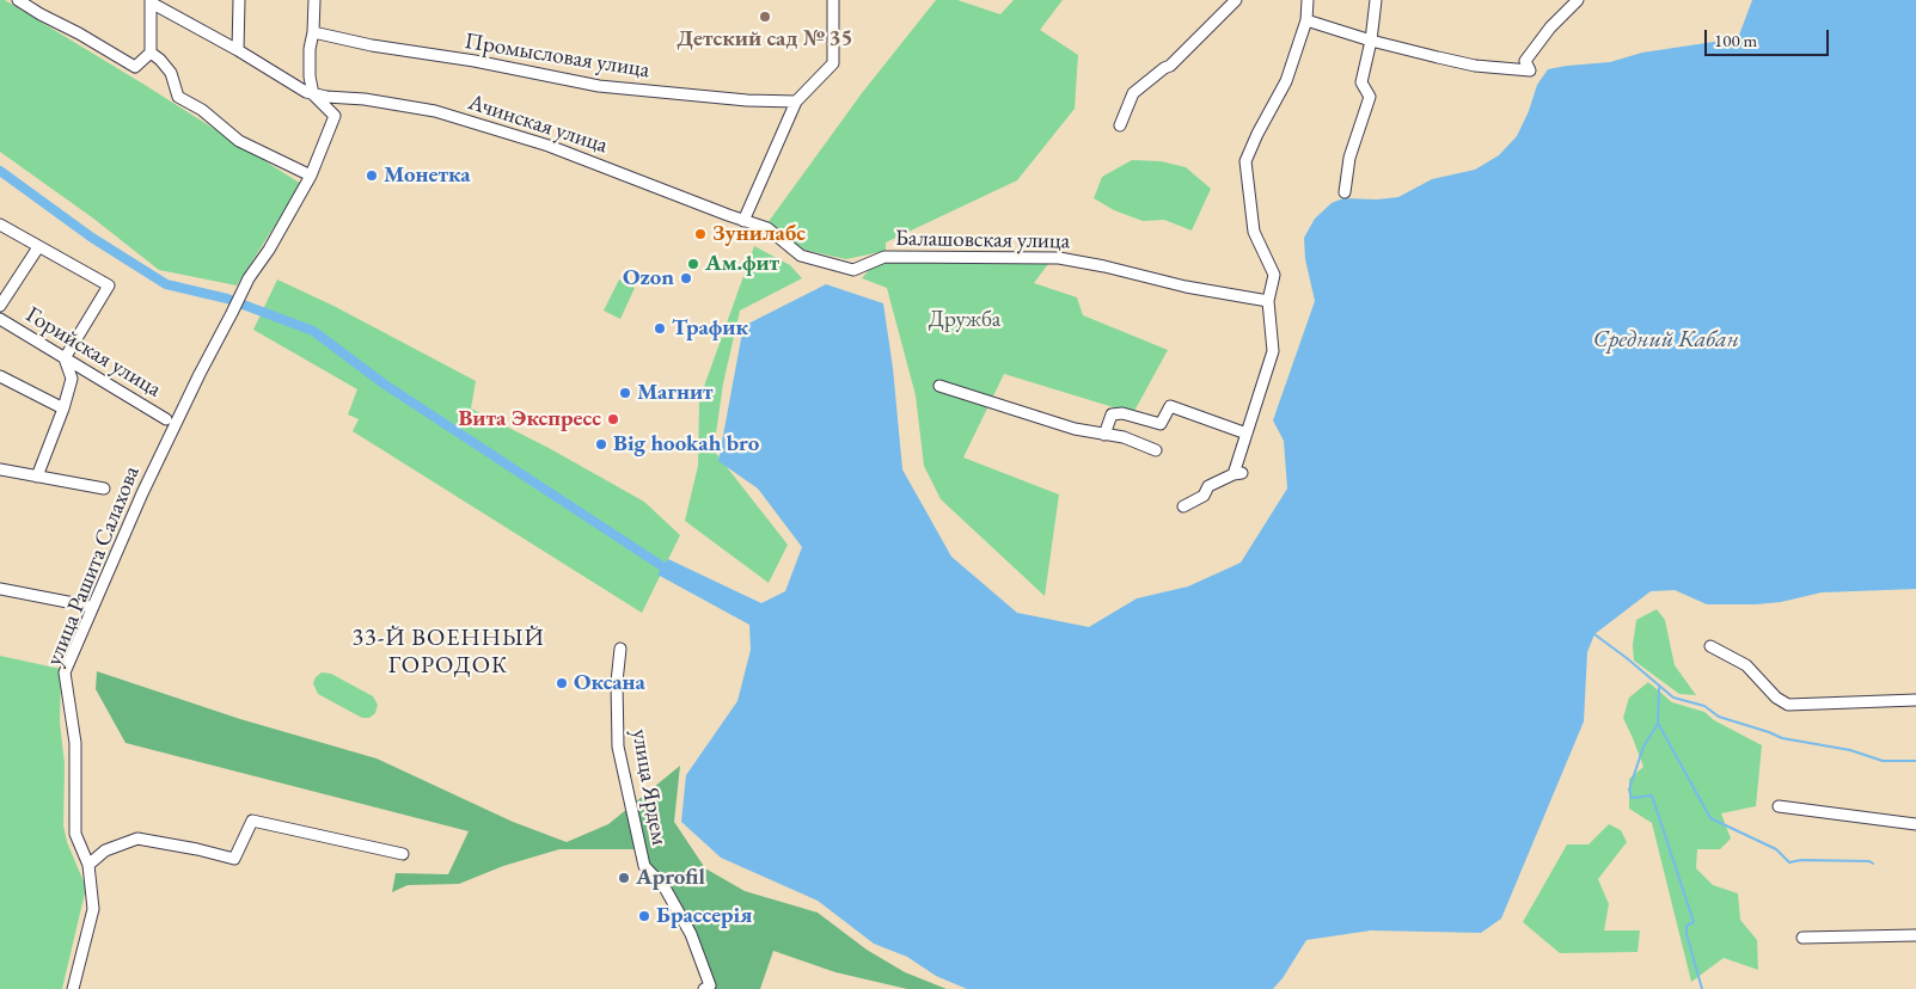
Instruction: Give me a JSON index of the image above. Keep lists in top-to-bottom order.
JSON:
{
  "streets": {
    "street": [
      "Промысловая улица",
      "Ачинская улица",
      "Балашовская улица",
      "Горийская улица",
      "улица Рашита Салахова",
      "улица Ярдем"
    ]
  },
  "crossings": [
    ["Ачинская улица", "Балашовская улица"]
  ],
  "districts": ["33-Й ВОЕННЫЙ ГОРОДОК"],
  "water": ["Средний Кабан"],
  "parks": ["Дружба"],
  "places": [
    "Детский сад № 35",
    "Монетка",
    "Зунилабс",
    "Ам.фит",
    "Ozon",
    "Трафик",
    "Магнит",
    "Вита Экспресс",
    "Big hookah bro",
    "Оксана",
    "Aprofil",
    "Брассерiя"
  ],
  "scale_bar": "100 m"
}
